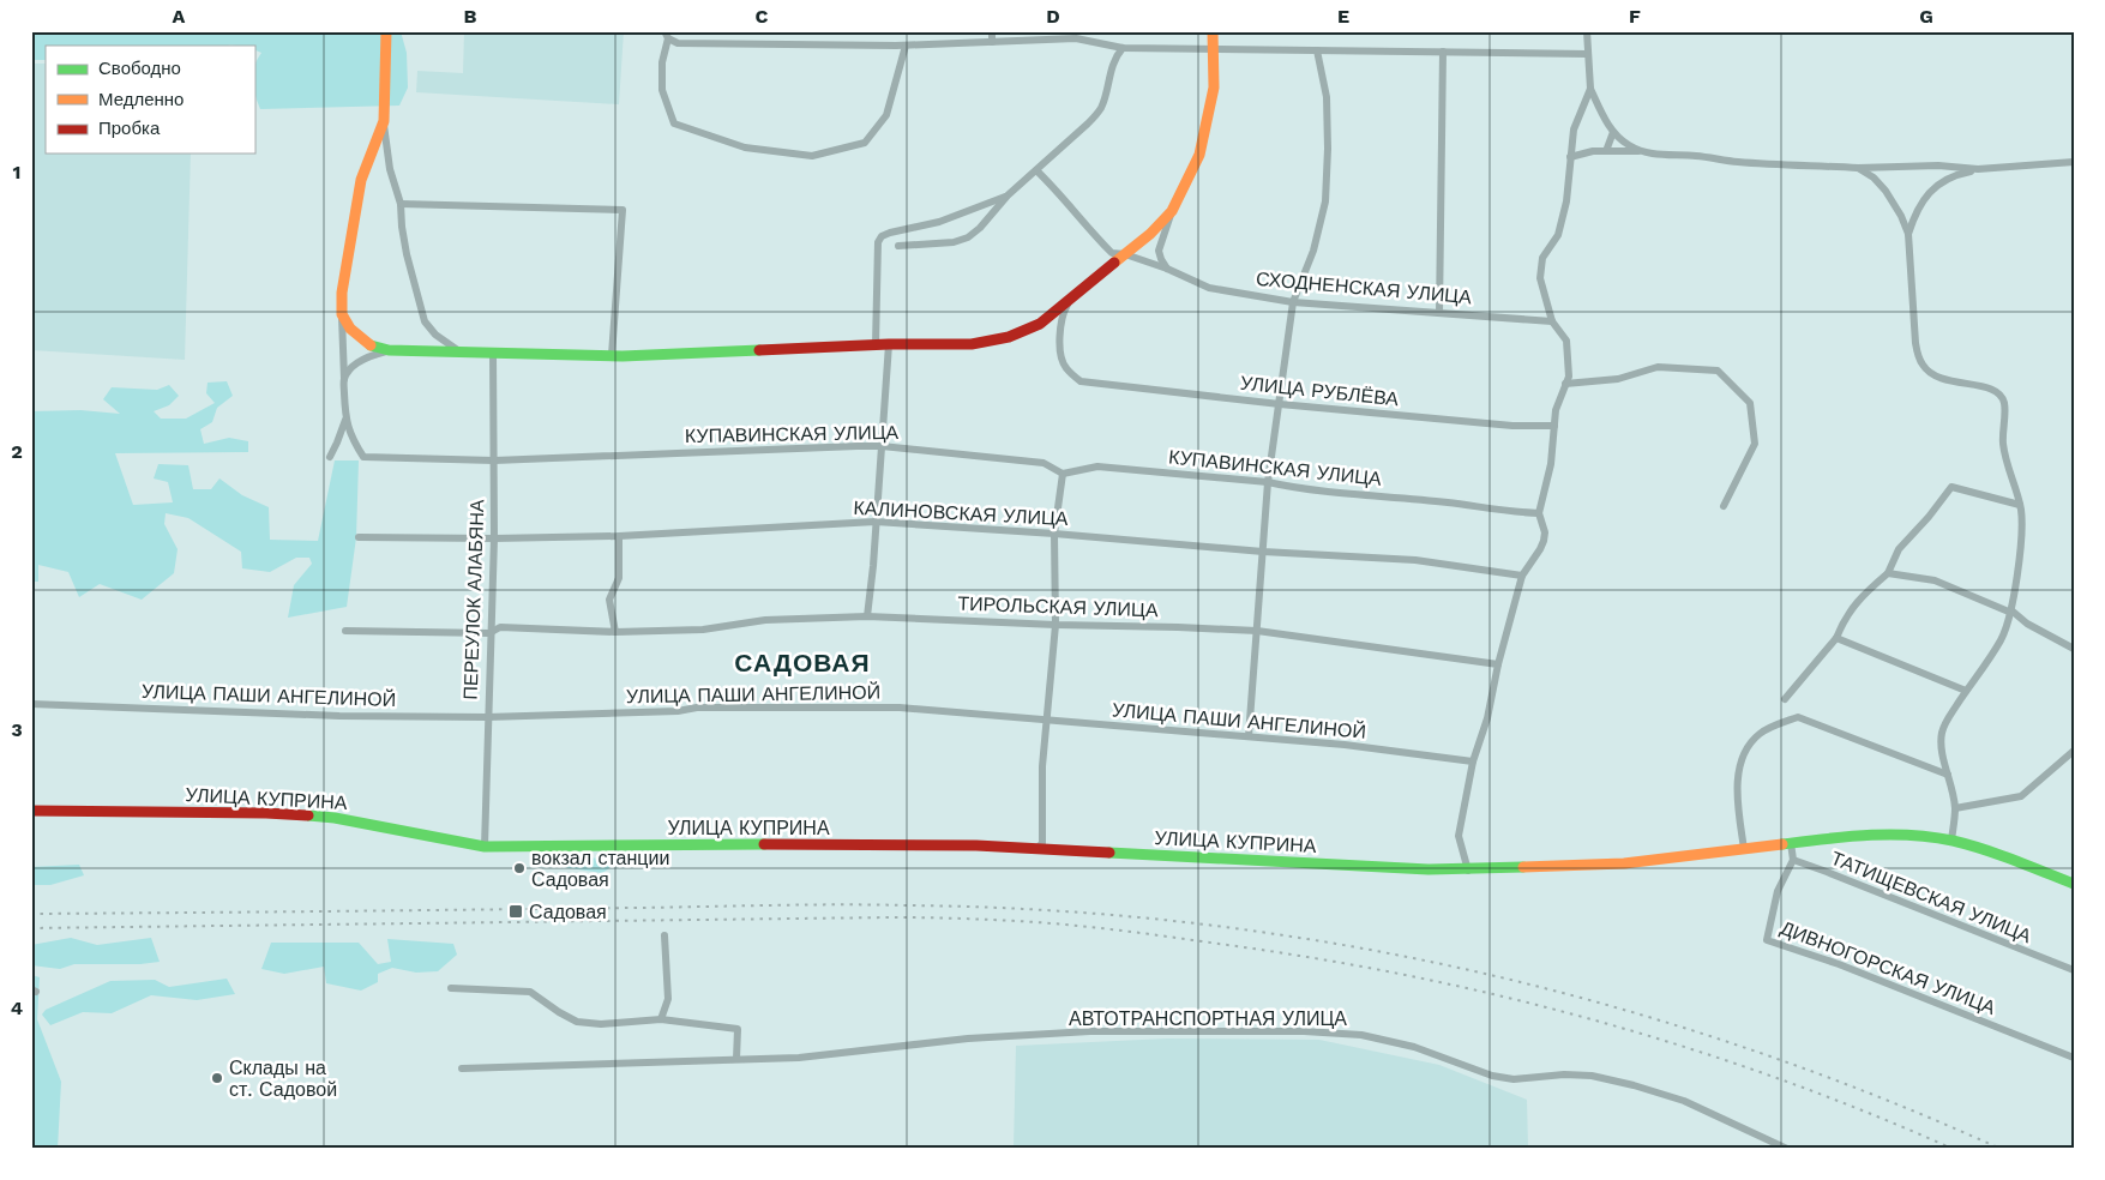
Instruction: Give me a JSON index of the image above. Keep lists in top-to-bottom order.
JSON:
{
  "streets": {
    "street": [
      "СХОДНЕНСКАЯ УЛИЦА",
      "УЛИЦА РУБЛЁВА",
      "КУПАВИНСКАЯ УЛИЦА",
      "КАЛИНОВСКАЯ УЛИЦА",
      "ПЕРЕУЛОК АЛАБЯНА",
      "ТИРОЛЬСКАЯ УЛИЦА",
      "УЛИЦА ПАШИ АНГЕЛИНОЙ",
      "УЛИЦА КУПРИНА",
      "ТАТИЩЕВСКАЯ УЛИЦА",
      "ДИВНОГОРСКАЯ УЛИЦА",
      "АВТОТРАНСПОРТНАЯ УЛИЦА"
    ]
  },
  "crossings": [
    ["КУПАВИНСКАЯ УЛИЦА", "ПЕРЕУЛОК АЛАБЯНА"],
    ["КАЛИНОВСКАЯ УЛИЦА", "ПЕРЕУЛОК АЛАБЯНА"],
    ["ПЕРЕУЛОК АЛАБЯНА", "ТИРОЛЬСКАЯ УЛИЦА"],
    ["ПЕРЕУЛОК АЛАБЯНА", "УЛИЦА ПАШИ АНГЕЛИНОЙ"],
    ["ПЕРЕУЛОК АЛАБЯНА", "УЛИЦА КУПРИНА"],
    ["ТАТИЩЕВСКАЯ УЛИЦА", "ДИВНОГОРСКАЯ УЛИЦА"]
  ],
  "districts": ["САДОВАЯ"],
  "places": {
    "other": ["вокзал станции Садовая", "Склады на ст. Садовой"],
    "transit": ["Садовая"]
  },
  "legend": ["Свободно", "Медленно", "Пробка"],
  "grid": {
    "columns": [
      "A",
      "B",
      "C",
      "D",
      "E",
      "F",
      "G"
    ],
    "rows": [
      "1",
      "2",
      "3",
      "4"
    ]
  }
}
